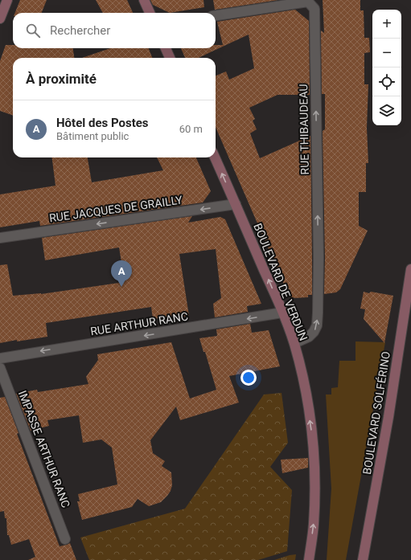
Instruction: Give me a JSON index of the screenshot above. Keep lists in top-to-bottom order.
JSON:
{
  "streets": {
    "street": [
      "RUE THIBAUDEAU",
      "RUE JACQUES DE GRAILLY",
      "BOULEVARD DE VERDUN",
      "RUE ARTHUR RANC",
      "BOULEVARD SOLFÉRINO",
      "IMPASSE ARTHUR RANC"
    ]
  },
  "crossings": [
    ["RUE THIBAUDEAU", "BOULEVARD DE VERDUN"],
    ["RUE JACQUES DE GRAILLY", "BOULEVARD DE VERDUN"],
    ["BOULEVARD DE VERDUN", "RUE ARTHUR RANC"]
  ],
  "one_way": ["RUE JACQUES DE GRAILLY", "BOULEVARD DE VERDUN", "RUE ARTHUR RANC"],
  "page": {
    "map_buttons": ["+", "−"],
    "search": "Rechercher",
    "heading": "À proximité",
    "list": [
      {
        "mark": "A",
        "name": "Hôtel des Postes",
        "note": "Bâtiment public",
        "value": "60 m"
      }
    ],
    "pins": "A"
  }
}
